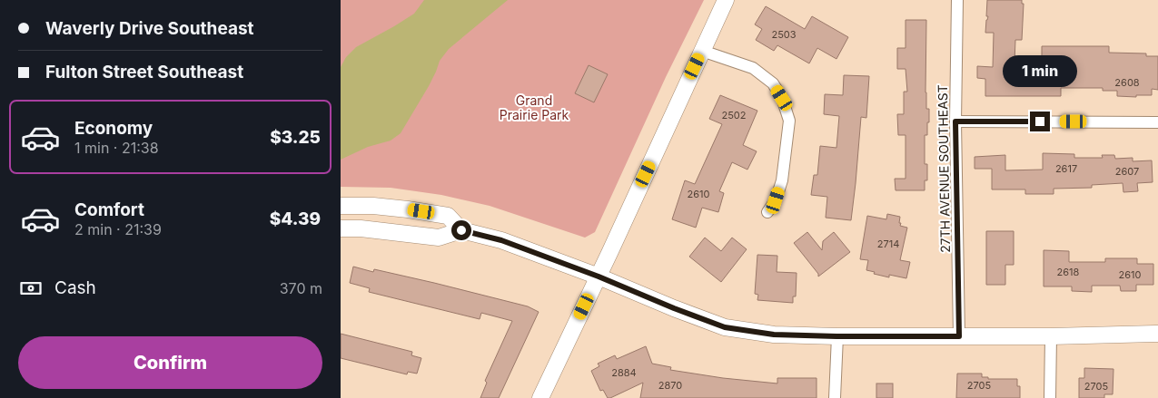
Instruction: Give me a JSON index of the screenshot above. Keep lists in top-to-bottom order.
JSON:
{
  "streets": {
    "street": ["27TH AVENUE SOUTHEAST"]
  },
  "parks": ["Grand Prairie Park"],
  "house_numbers": [
    "2503",
    "2608",
    "2502",
    "2617",
    "2607",
    "2610",
    "2714",
    "2618",
    "2610",
    "2884",
    "2870",
    "2705",
    "2705"
  ],
  "page": {
    "banner": ["Waverly Drive Southeast", "Fulton Street Southeast"],
    "bubble": "1 min",
    "list": [
      {
        "name": "Economy",
        "note": "1 min · 21:38",
        "value": "$3.25"
      },
      {
        "name": "Comfort",
        "note": "2 min · 21:39",
        "value": "$4.39"
      }
    ],
    "pay": ["Cash", "370 m"],
    "buttons": "Confirm"
  }
}
